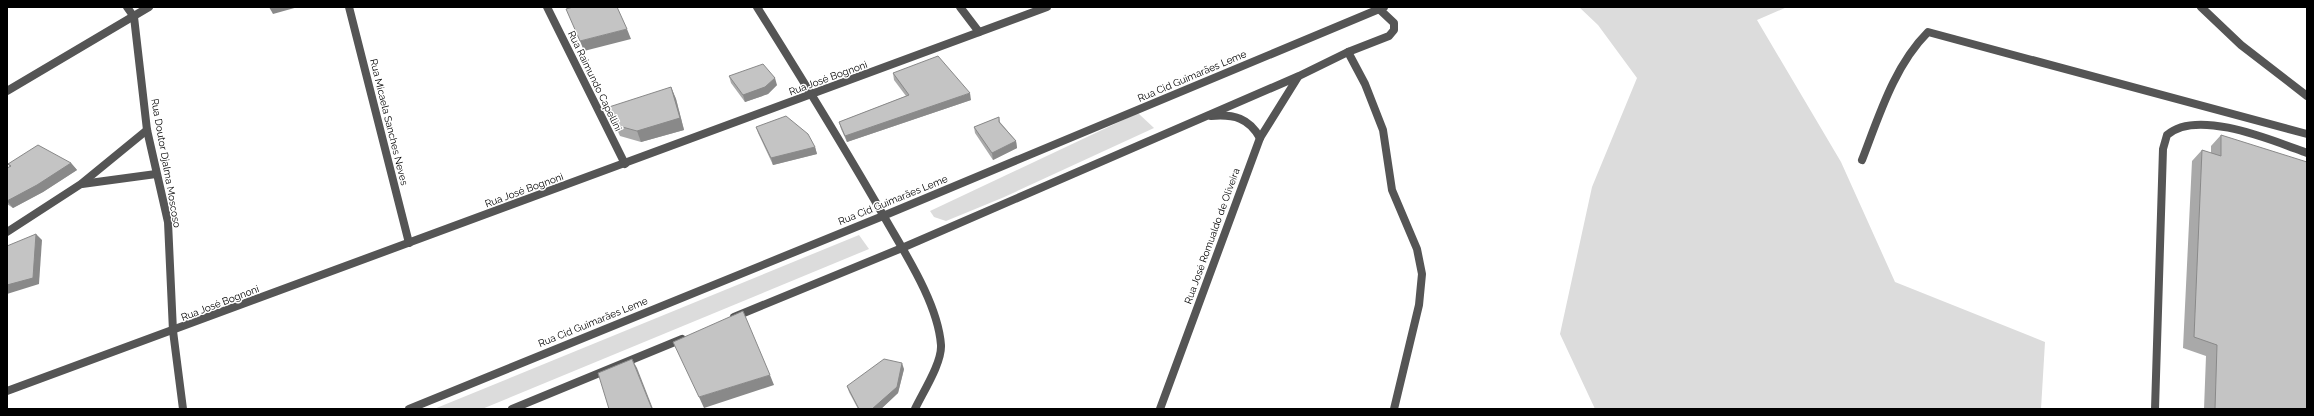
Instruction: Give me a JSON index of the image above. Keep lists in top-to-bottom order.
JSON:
{
  "streets": {
    "street": [
      "Rua Cid Guimarães Leme",
      "Rua José Bognoni",
      "Rua Raimundo Capellini",
      "Rua Micaela Sanches Neves",
      "Rua Doutor Djalma Moscoso",
      "Rua José Romualdo de Oliveira"
    ]
  },
  "crossings": [
    ["Rua José Bognoni", "Rua Raimundo Capellini"],
    ["Rua José Bognoni", "Rua Micaela Sanches Neves"],
    ["Rua José Bognoni", "Rua Doutor Djalma Moscoso"]
  ]
}
